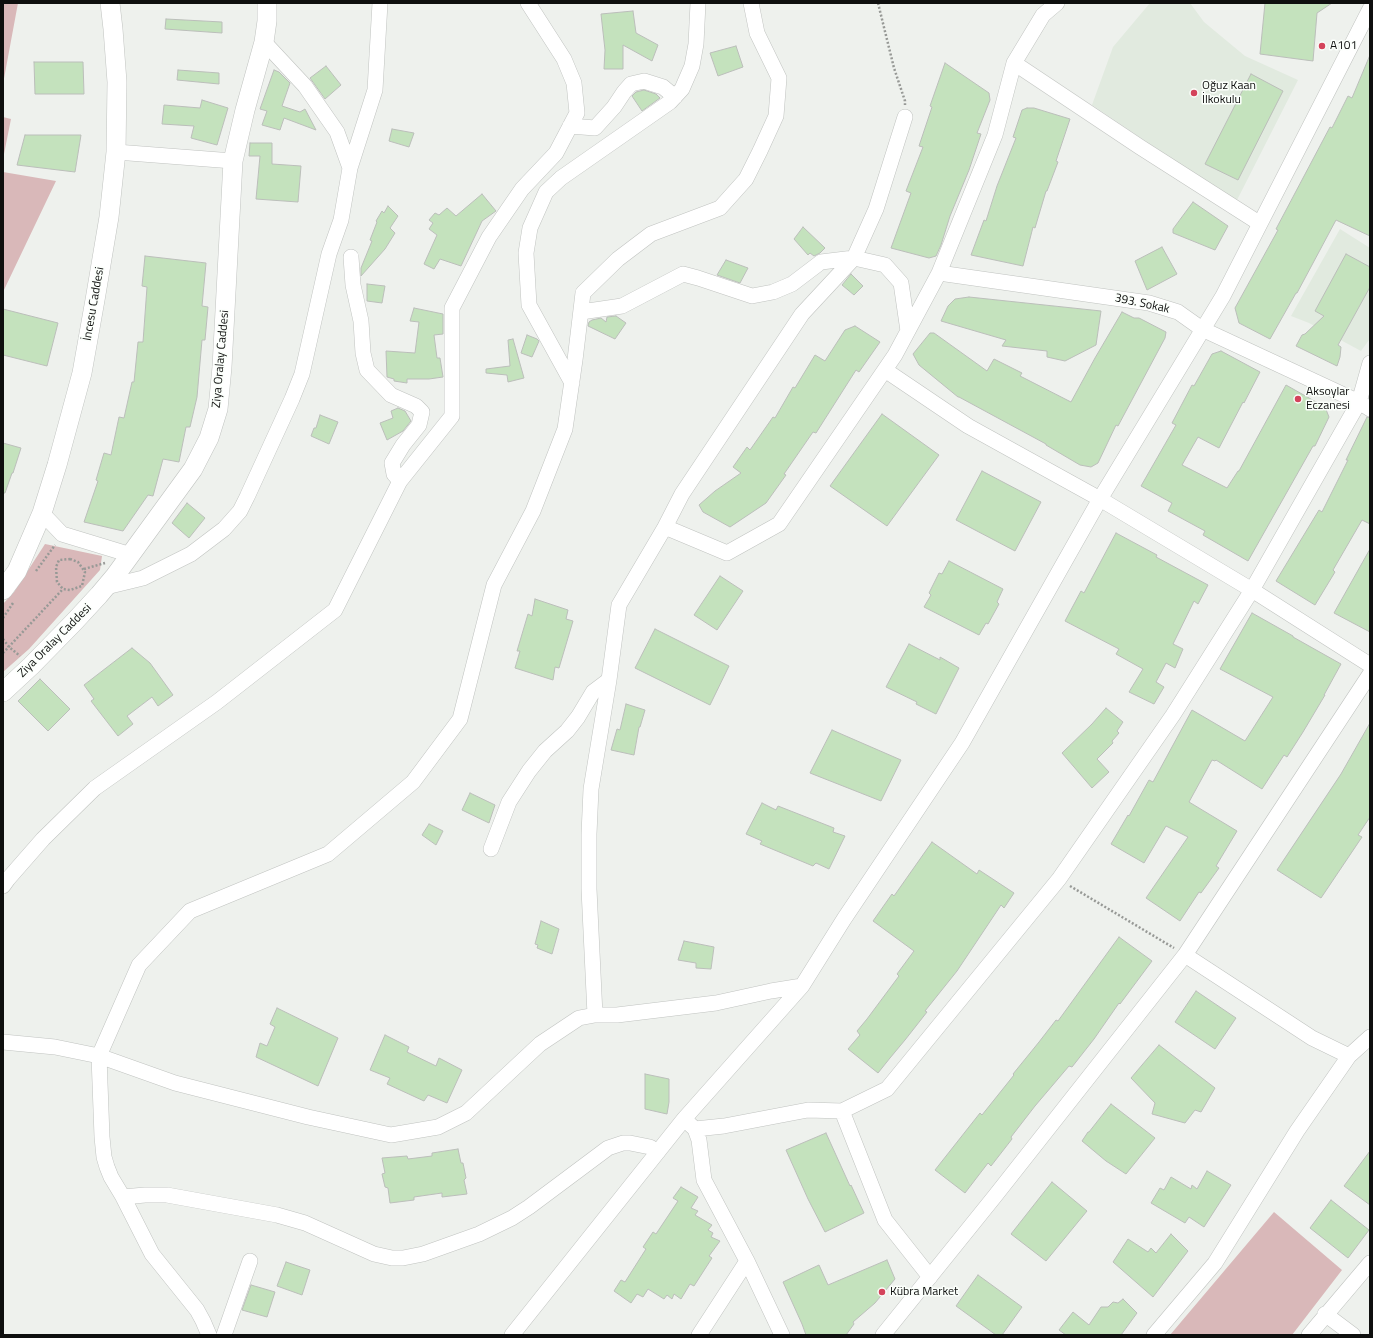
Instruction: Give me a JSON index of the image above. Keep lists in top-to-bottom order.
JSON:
{
  "streets": {
    "main road": ["İncesu Caddesi", "Ziya Oralay Caddesi"],
    "street": ["393. Sokak"]
  },
  "places": [
    "A101",
    "Oğuz Kaan İlkokulu",
    "Aksoylar Eczanesi",
    "Kübra Market"
  ]
}
